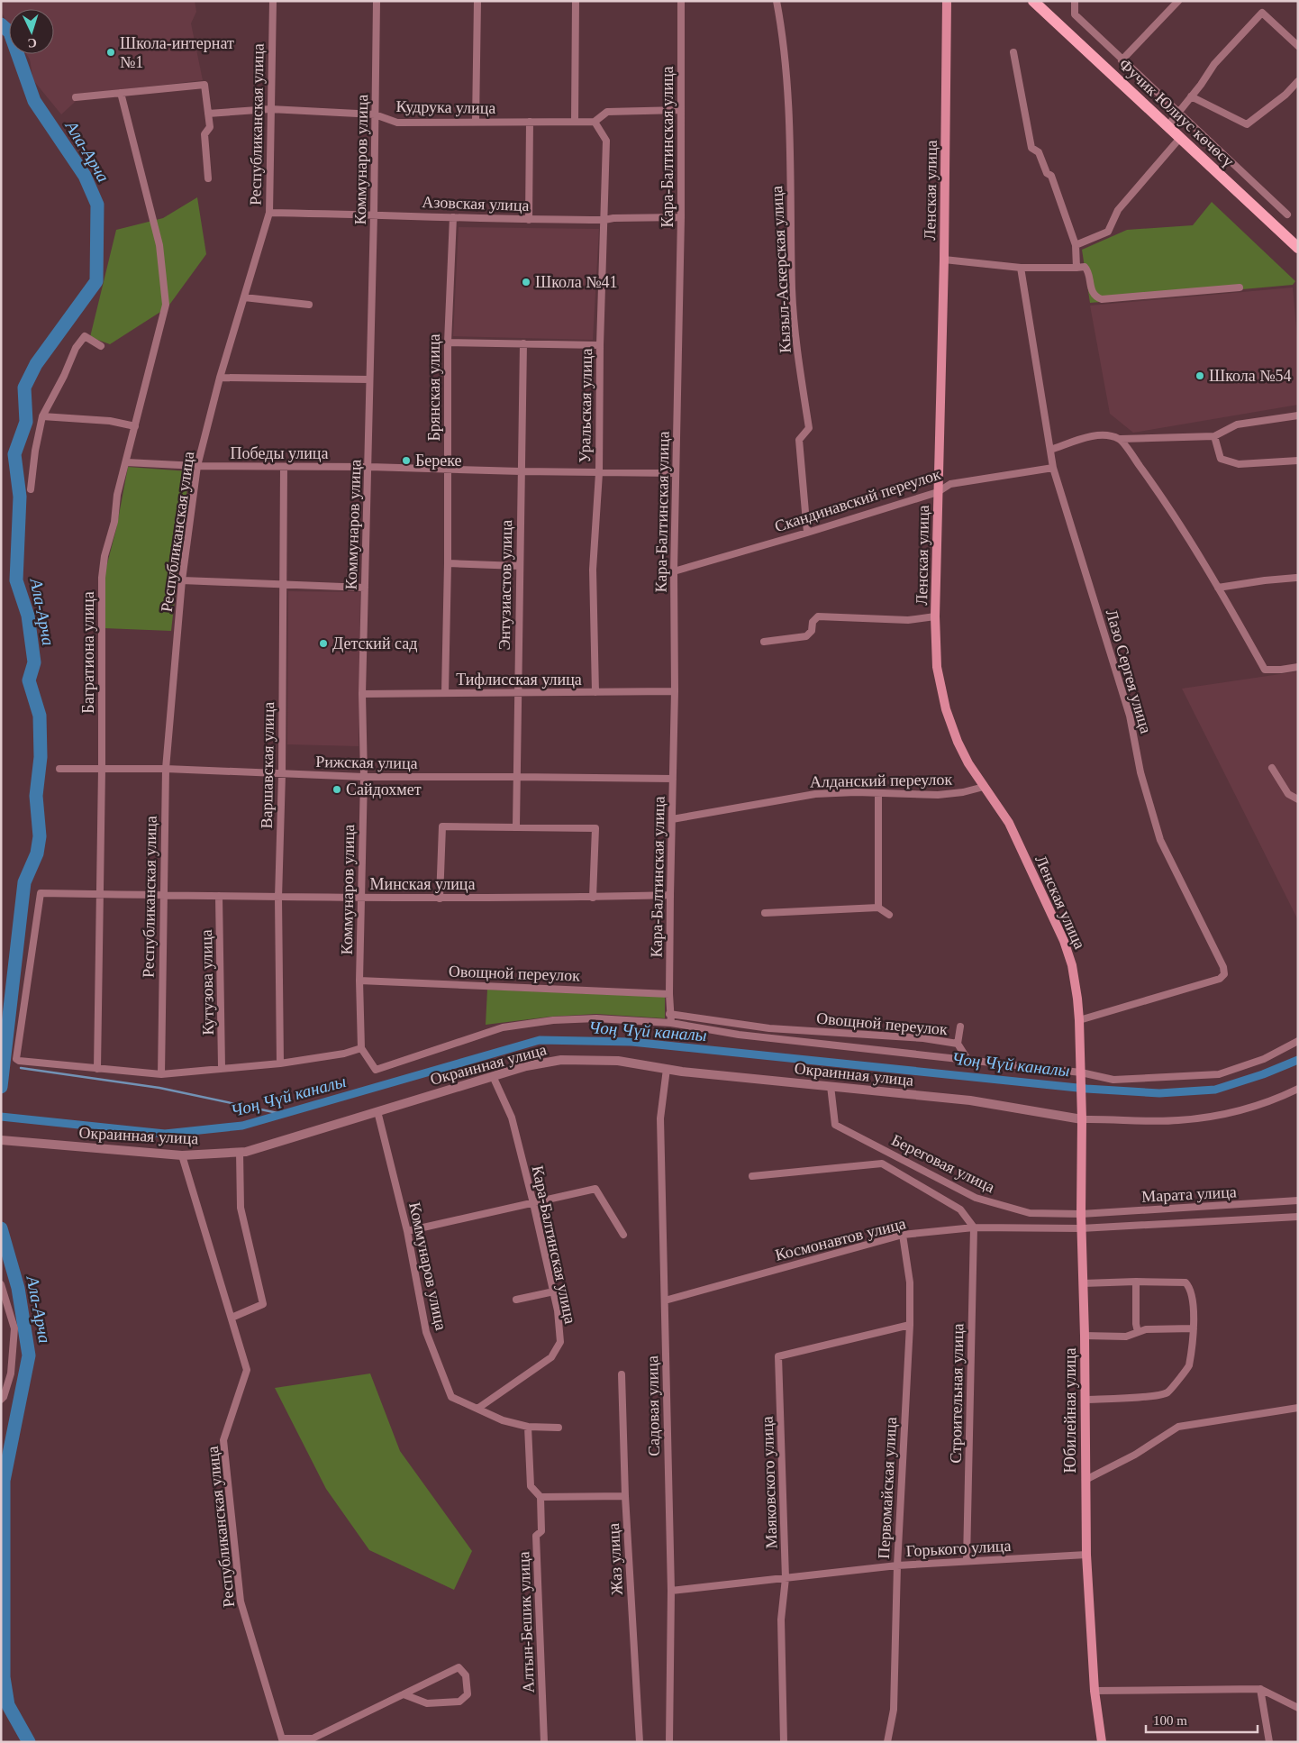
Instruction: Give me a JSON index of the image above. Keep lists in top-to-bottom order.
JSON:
{
  "streets": {
    "main road": ["Фучик Юлиус көчөсү", "Ленская улица", "Юбилейная улица"],
    "street": [
      "Кудрука улица",
      "Республиканская улица",
      "Кара-Балтинская улица",
      "Коммунаров улица",
      "Азовская улица",
      "Кызыл-Аскерская улица",
      "Брянская улица",
      "Уральская улица",
      "Победы улица",
      "Скандинавский переулок",
      "Энтузиастов улица",
      "Багратиона улица",
      "Лазо Сергея улица",
      "Тифлисская улица",
      "Рижская улица",
      "Варшавская улица",
      "Алданский переулок",
      "Минская улица",
      "Овощной переулок",
      "Кутузова улица",
      "Окраинная улица",
      "Береговая улица",
      "Марата улица",
      "Космонавтов улица",
      "Строительная улица",
      "Садовая улица",
      "Маяковского улица",
      "Первомайская улица",
      "Горького улица",
      "Жаз улица",
      "Алтын-Бешик улица"
    ]
  },
  "crossings": [
    ["Кудрука улица", "Республиканская улица"],
    ["Кудрука улица", "Кара-Балтинская улица"],
    ["Кудрука улица", "Коммунаров улица"],
    ["Кудрука улица", "Уральская улица"],
    ["Республиканская улица", "Азовская улица"],
    ["Республиканская улица", "Победы улица"],
    ["Республиканская улица", "Рижская улица"],
    ["Республиканская улица", "Минская улица"],
    ["Республиканская улица", "Окраинная улица"],
    ["Кара-Балтинская улица", "Коммунаров улица"],
    ["Кара-Балтинская улица", "Азовская улица"],
    ["Кара-Балтинская улица", "Победы улица"],
    ["Кара-Балтинская улица", "Скандинавский переулок"],
    ["Кара-Балтинская улица", "Тифлисская улица"],
    ["Кара-Балтинская улица", "Рижская улица"],
    ["Кара-Балтинская улица", "Алданский переулок"],
    ["Кара-Балтинская улица", "Минская улица"],
    ["Кара-Балтинская улица", "Овощной переулок"],
    ["Кара-Балтинская улица", "Окраинная улица"],
    ["Коммунаров улица", "Азовская улица"],
    ["Коммунаров улица", "Победы улица"],
    ["Коммунаров улица", "Тифлисская улица"],
    ["Коммунаров улица", "Рижская улица"],
    ["Коммунаров улица", "Минская улица"],
    ["Коммунаров улица", "Овощной переулок"],
    ["Коммунаров улица", "Окраинная улица"],
    ["Ленская улица", "Скандинавский переулок"],
    ["Ленская улица", "Лазо Сергея улица"],
    ["Ленская улица", "Алданский переулок"],
    ["Ленская улица", "Юбилейная улица"],
    ["Азовская улица", "Брянская улица"],
    ["Азовская улица", "Уральская улица"],
    ["Кызыл-Аскерская улица", "Скандинавский переулок"],
    ["Брянская улица", "Победы улица"],
    ["Брянская улица", "Тифлисская улица"],
    ["Уральская улица", "Победы улица"],
    ["Уральская улица", "Тифлисская улица"],
    ["Победы улица", "Энтузиастов улица"],
    ["Победы улица", "Багратиона улица"],
    ["Победы улица", "Варшавская улица"],
    ["Скандинавский переулок", "Лазо Сергея улица"],
    ["Энтузиастов улица", "Тифлисская улица"],
    ["Энтузиастов улица", "Рижская улица"],
    ["Багратиона улица", "Рижская улица"],
    ["Багратиона улица", "Минская улица"],
    ["Рижская улица", "Варшавская улица"],
    ["Варшавская улица", "Минская улица"],
    ["Минская улица", "Кутузова улица"],
    ["Окраинная улица", "Береговая улица"],
    ["Окраинная улица", "Садовая улица"],
    ["Окраинная улица", "Юбилейная улица"],
    ["Береговая улица", "Марата улица"],
    ["Береговая улица", "Космонавтов улица"],
    ["Береговая улица", "Строительная улица"],
    ["Береговая улица", "Юбилейная улица"],
    ["Марата улица", "Юбилейная улица"],
    ["Космонавтов улица", "Строительная улица"],
    ["Космонавтов улица", "Садовая улица"],
    ["Космонавтов улица", "Юбилейная улица"],
    ["Космонавтов улица", "Первомайская улица"],
    ["Строительная улица", "Горького улица"],
    ["Садовая улица", "Горького улица"],
    ["Юбилейная улица", "Горького улица"],
    ["Маяковского улица", "Первомайская улица"],
    ["Маяковского улица", "Горького улица"],
    ["Первомайская улица", "Горького улица"]
  ],
  "water": ["Ала-Арча", "Чоң Чүй каналы"],
  "places": [
    "Школа-интернат №1",
    "Школа №41",
    "Школа №54",
    "Береке",
    "Детский сад",
    "Сайдохмет"
  ],
  "scale_bar": "100 m",
  "north": "bottom"
}
